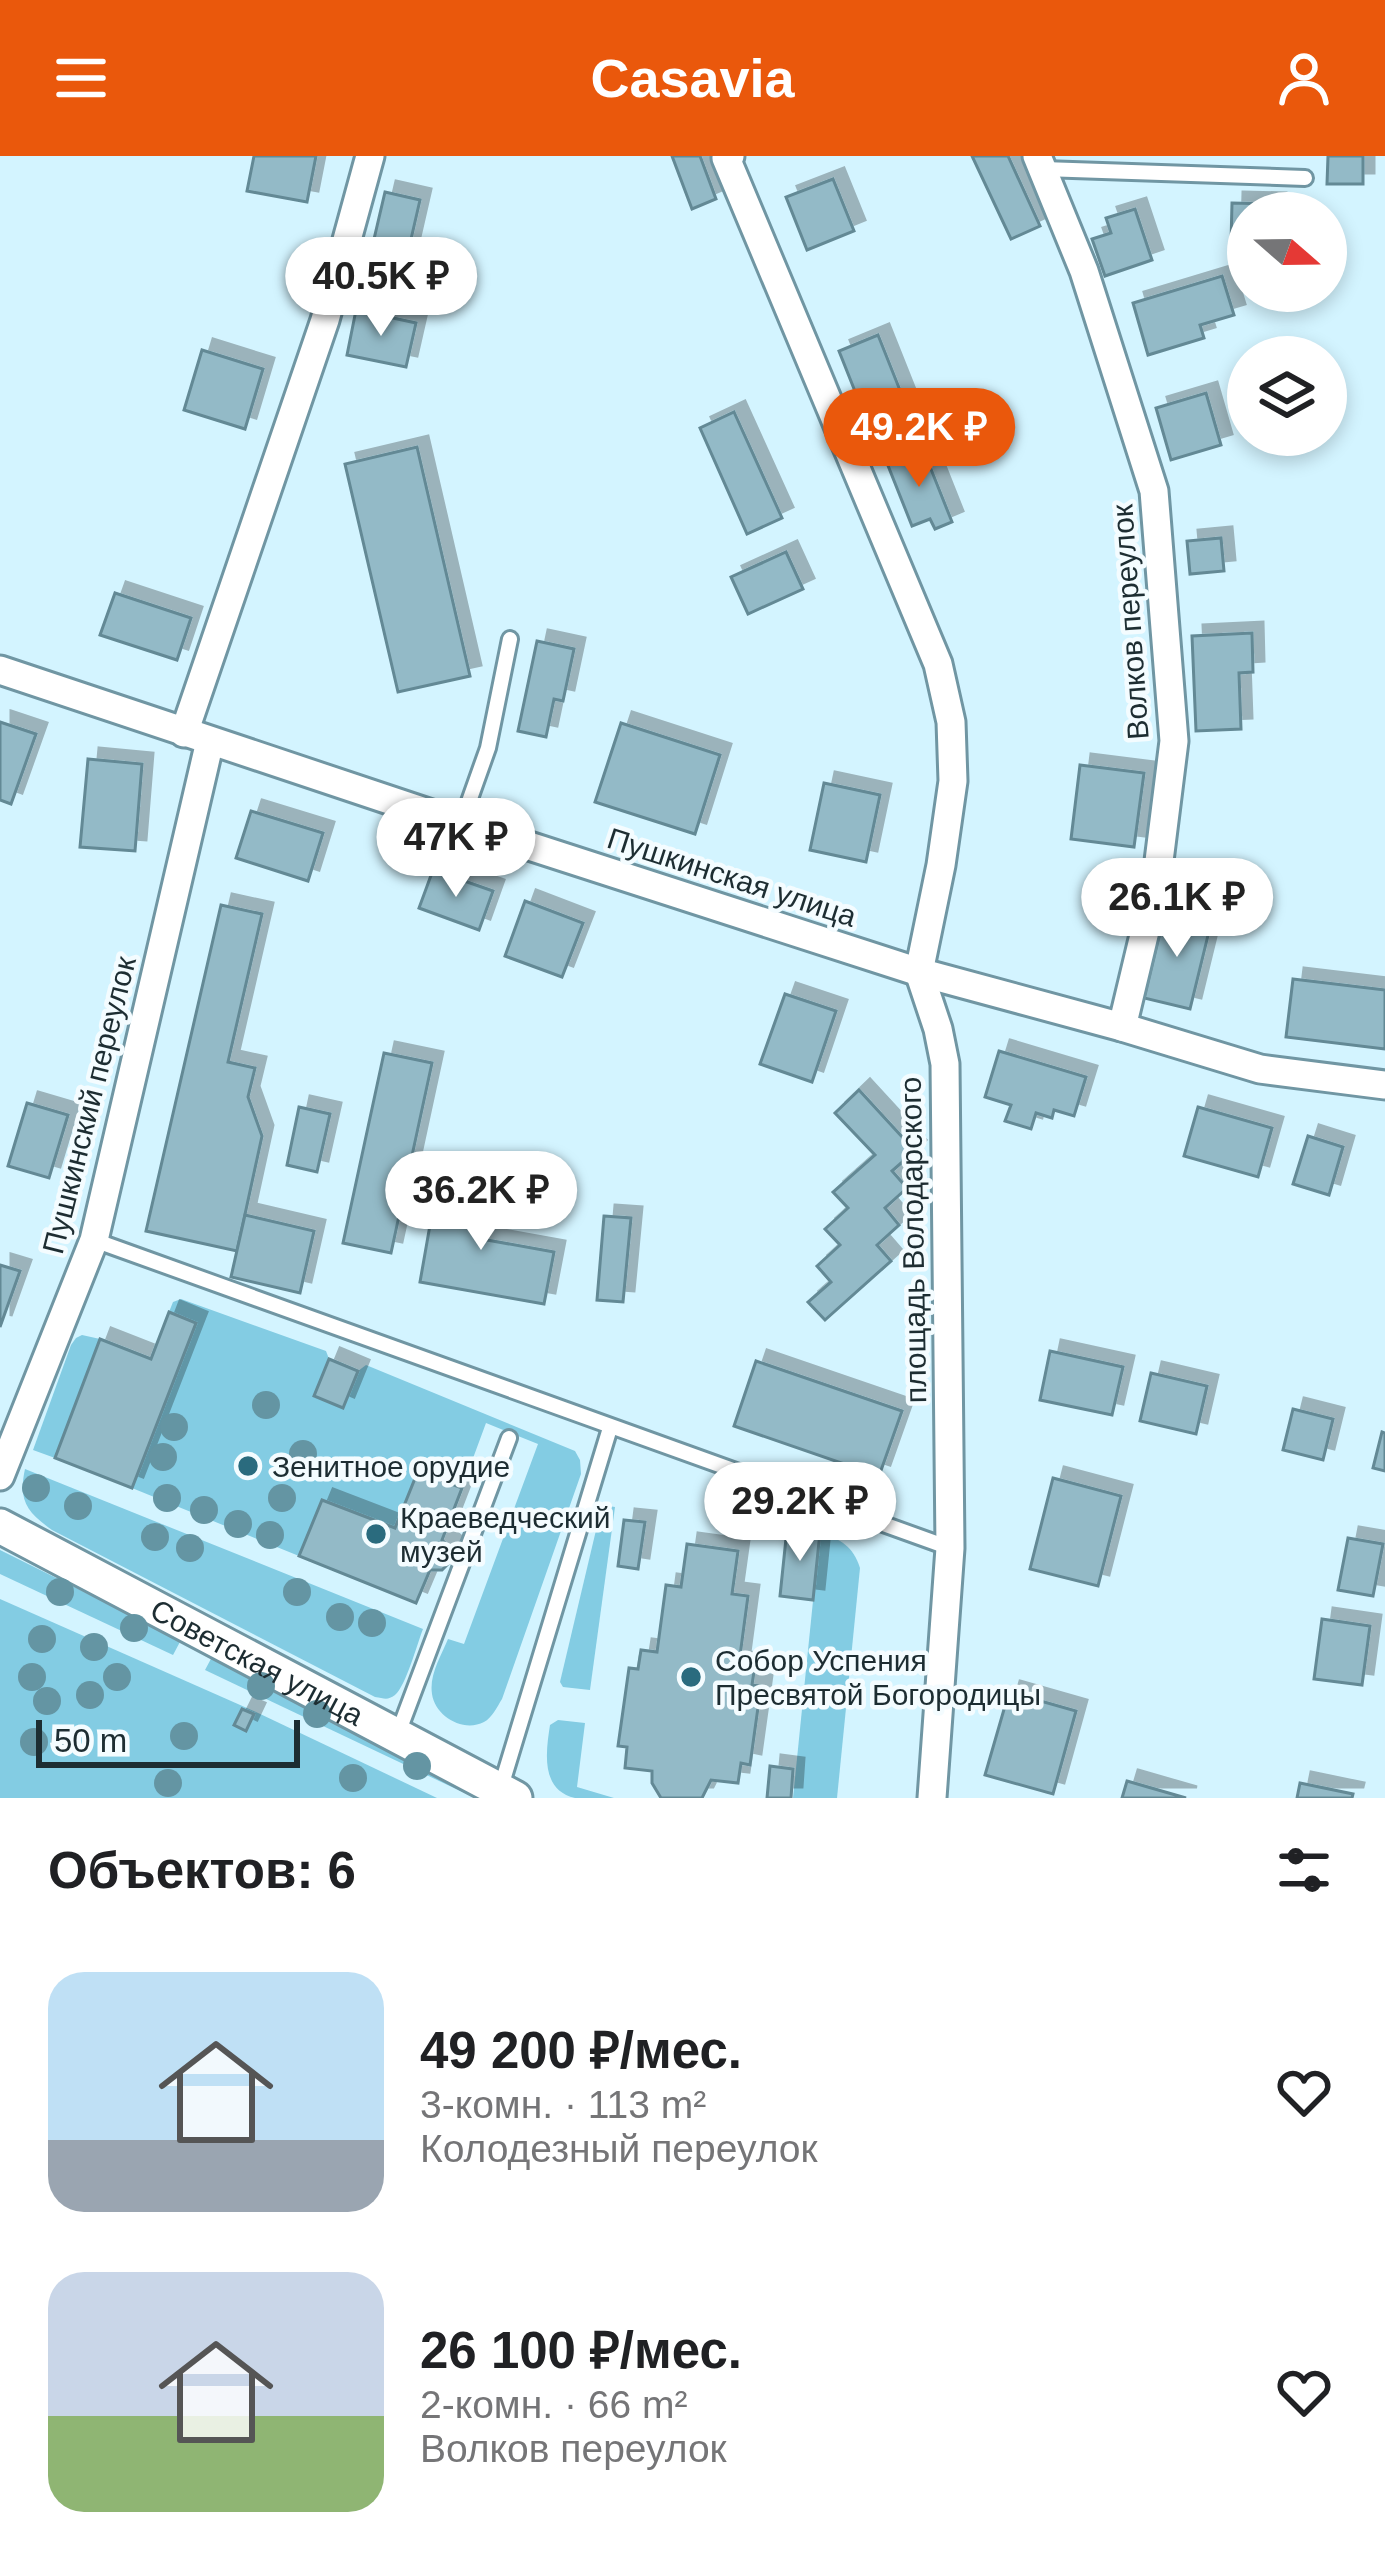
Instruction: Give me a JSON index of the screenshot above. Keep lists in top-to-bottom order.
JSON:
{
  "streets": {
    "street": [
      "Волков переулок",
      "Пушкинская улица",
      "Пушкинский переулок",
      "площадь Володарского",
      "Советская улица"
    ]
  },
  "crossings": [
    ["Волков переулок", "Пушкинская улица"],
    ["Пушкинская улица", "Пушкинский переулок"],
    ["Пушкинская улица", "площадь Володарского"]
  ],
  "places": ["Зенитное орудие", "Краеведческий музей", "Собор Успения Пресвятой Богородицы"],
  "scale_bar": "50 m",
  "north": "right",
  "page": {
    "header": "Casavia",
    "price": [
      "40.5K ₽",
      "49.2K ₽",
      "47K ₽",
      "26.1K ₽",
      "36.2K ₽",
      "29.2K ₽"
    ],
    "scale": "50 m",
    "heading": "Объектов: 6",
    "list": [
      {
        "name": "49 200 ₽/мес.",
        "note": "3-комн. · 113 m² · Колодезный переулок"
      },
      {
        "name": "26 100 ₽/мес.",
        "note": "2-комн. · 66 m² · Волков переулок"
      }
    ]
  }
}
